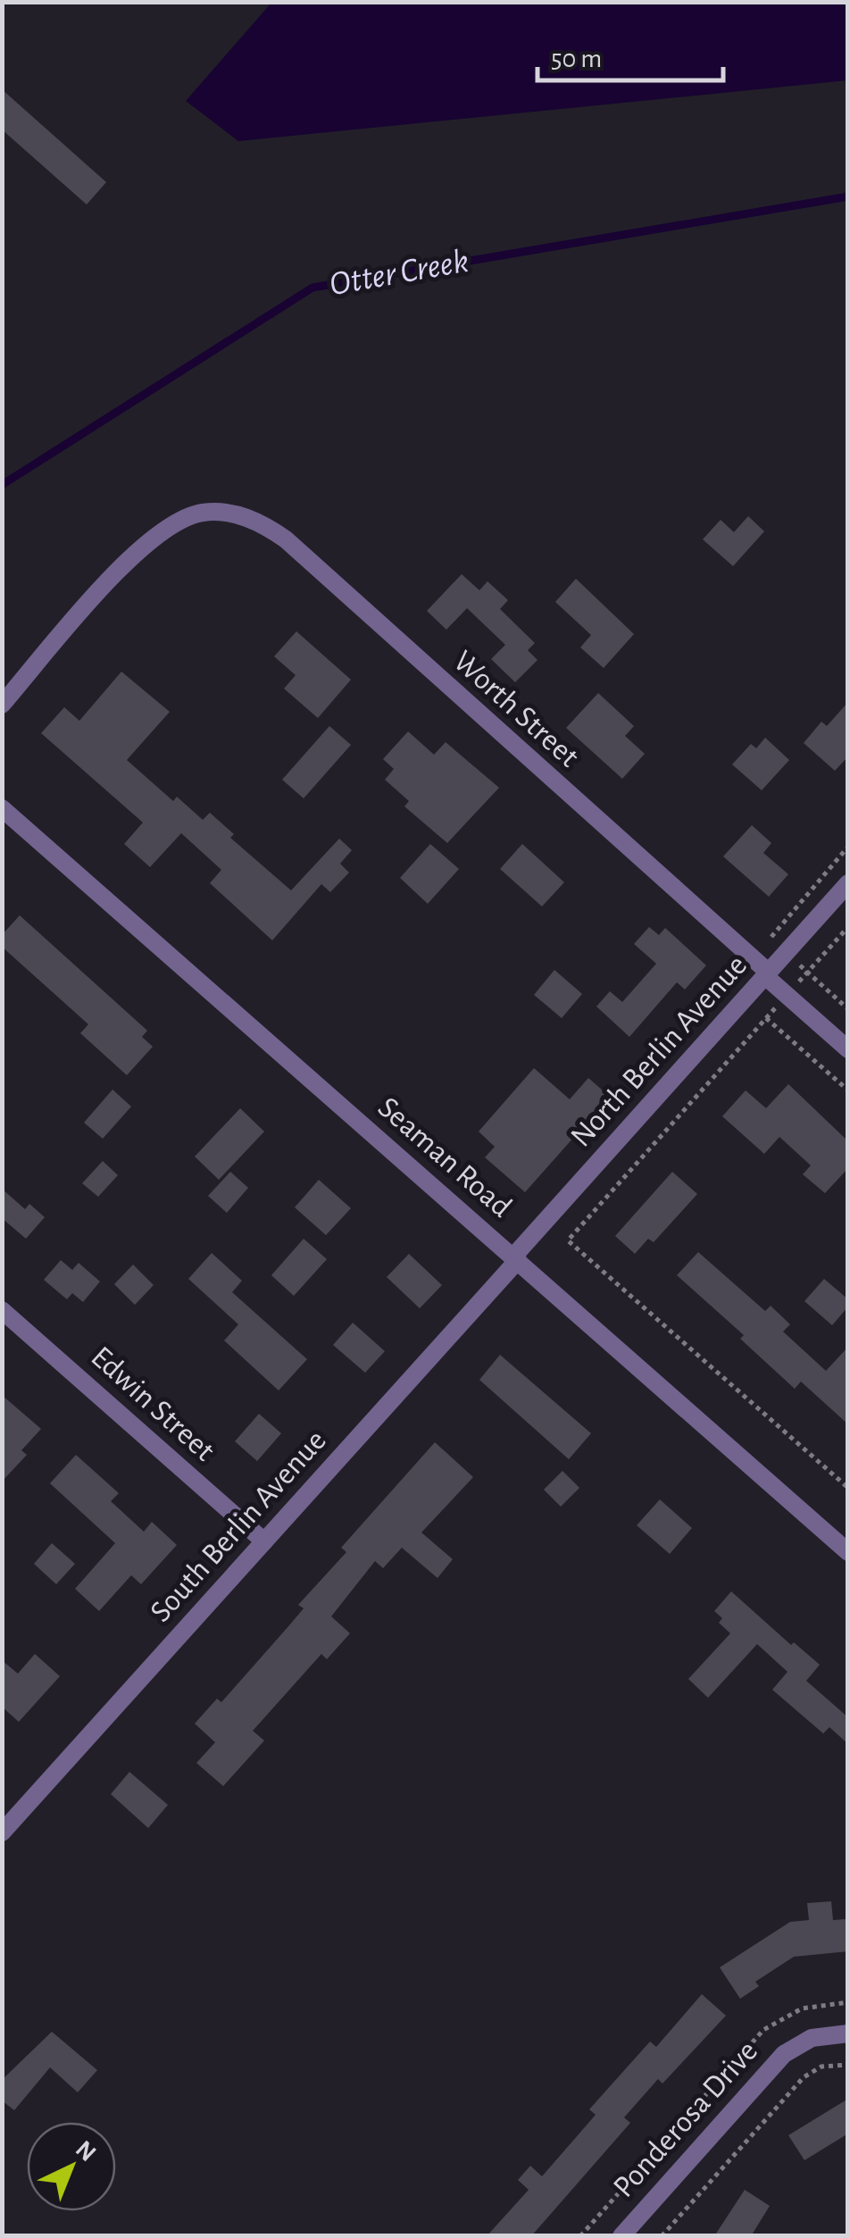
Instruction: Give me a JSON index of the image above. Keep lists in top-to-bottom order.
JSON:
{
  "streets": {
    "street": [
      "Worth Street",
      "North Berlin Avenue",
      "Seaman Road",
      "Edwin Street",
      "South Berlin Avenue",
      "Ponderosa Drive"
    ]
  },
  "crossings": [
    ["Worth Street", "North Berlin Avenue"],
    ["North Berlin Avenue", "Seaman Road"],
    ["North Berlin Avenue", "South Berlin Avenue"],
    ["Seaman Road", "South Berlin Avenue"],
    ["Edwin Street", "South Berlin Avenue"]
  ],
  "water": ["Otter Creek"],
  "scale_bar": "50 m",
  "north": "top right"
}
